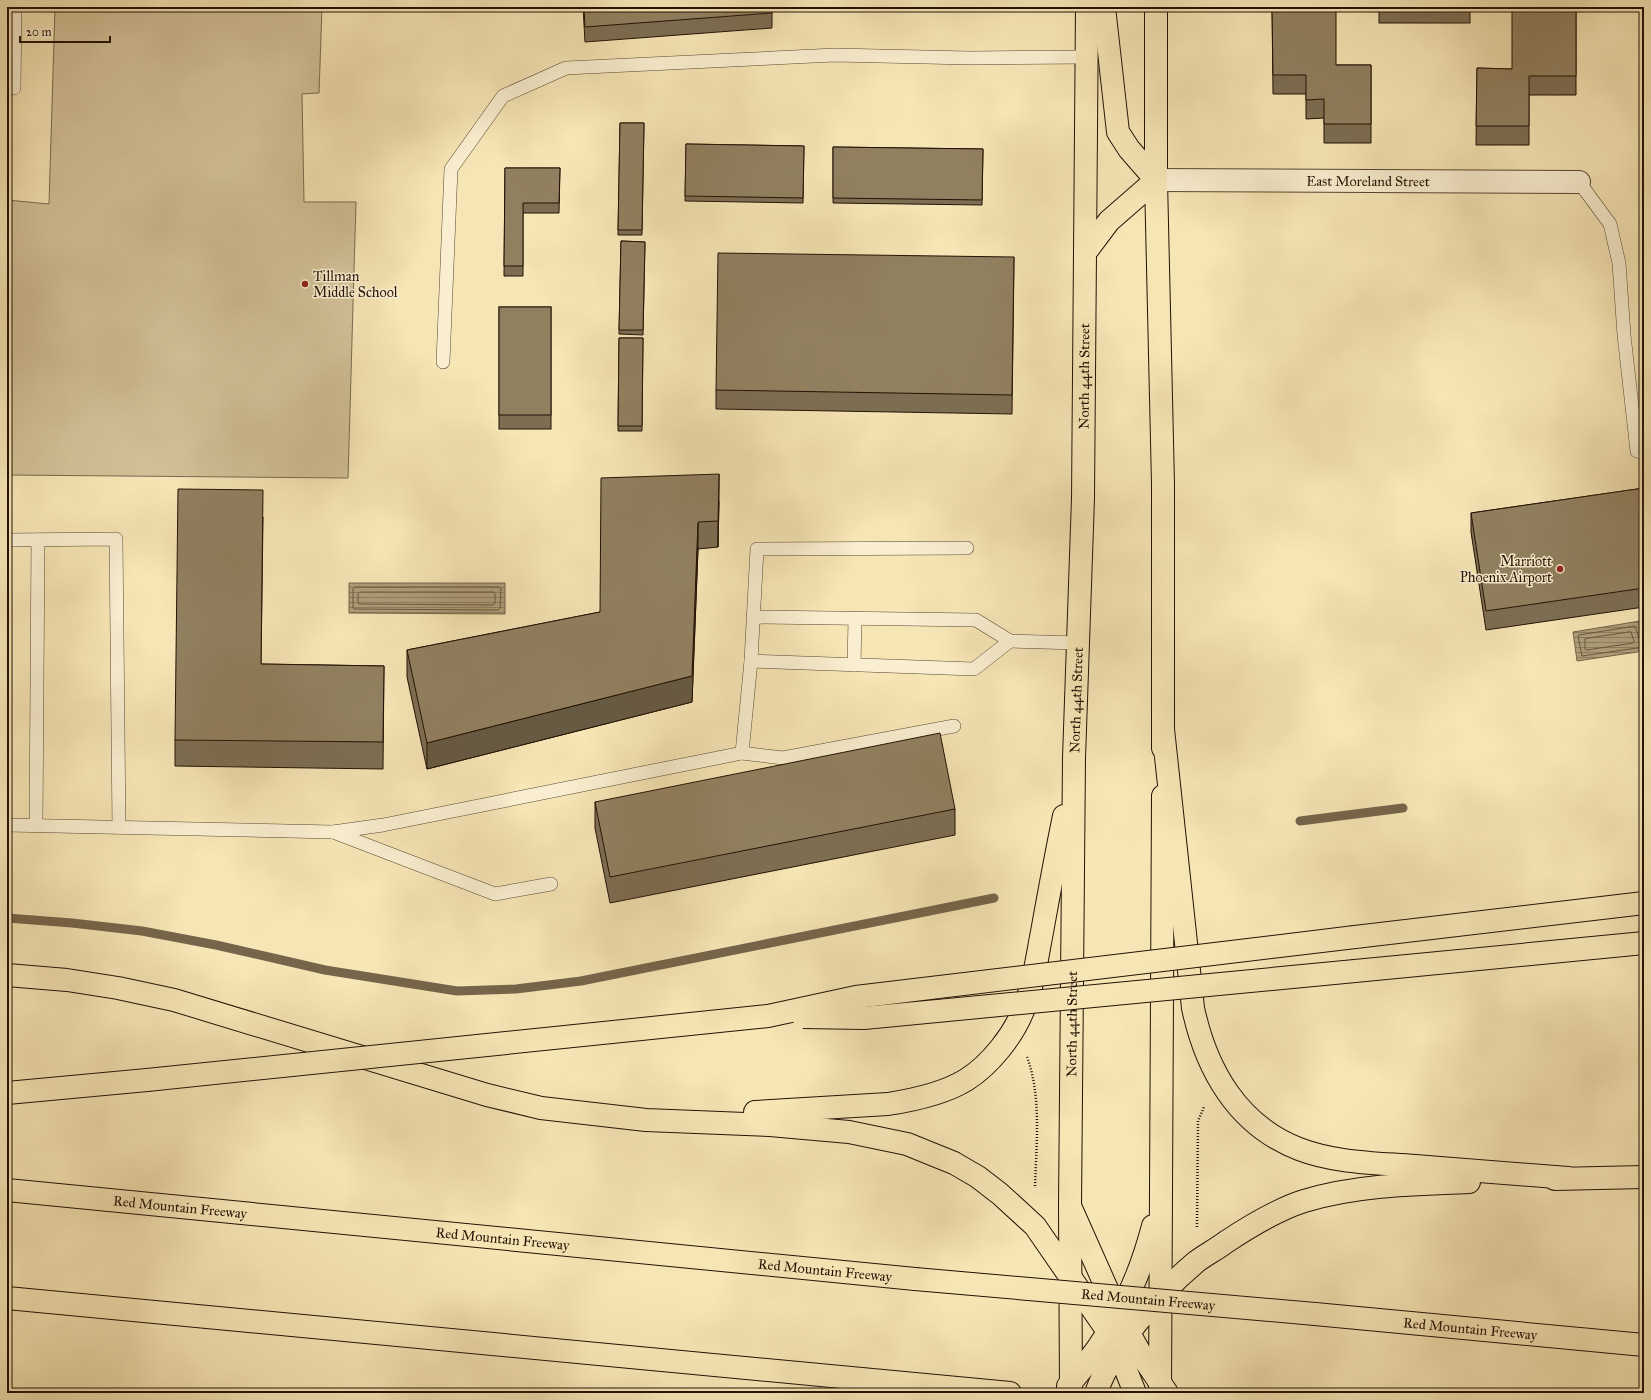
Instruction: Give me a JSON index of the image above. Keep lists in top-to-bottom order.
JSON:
{
  "streets": {
    "main road": ["North 44th Street", "Red Mountain Freeway"],
    "street": ["East Moreland Street"]
  },
  "places": ["Tillman Middle School", "Marriott Phoenix Airport"],
  "scale_bar": "20 m"
}
